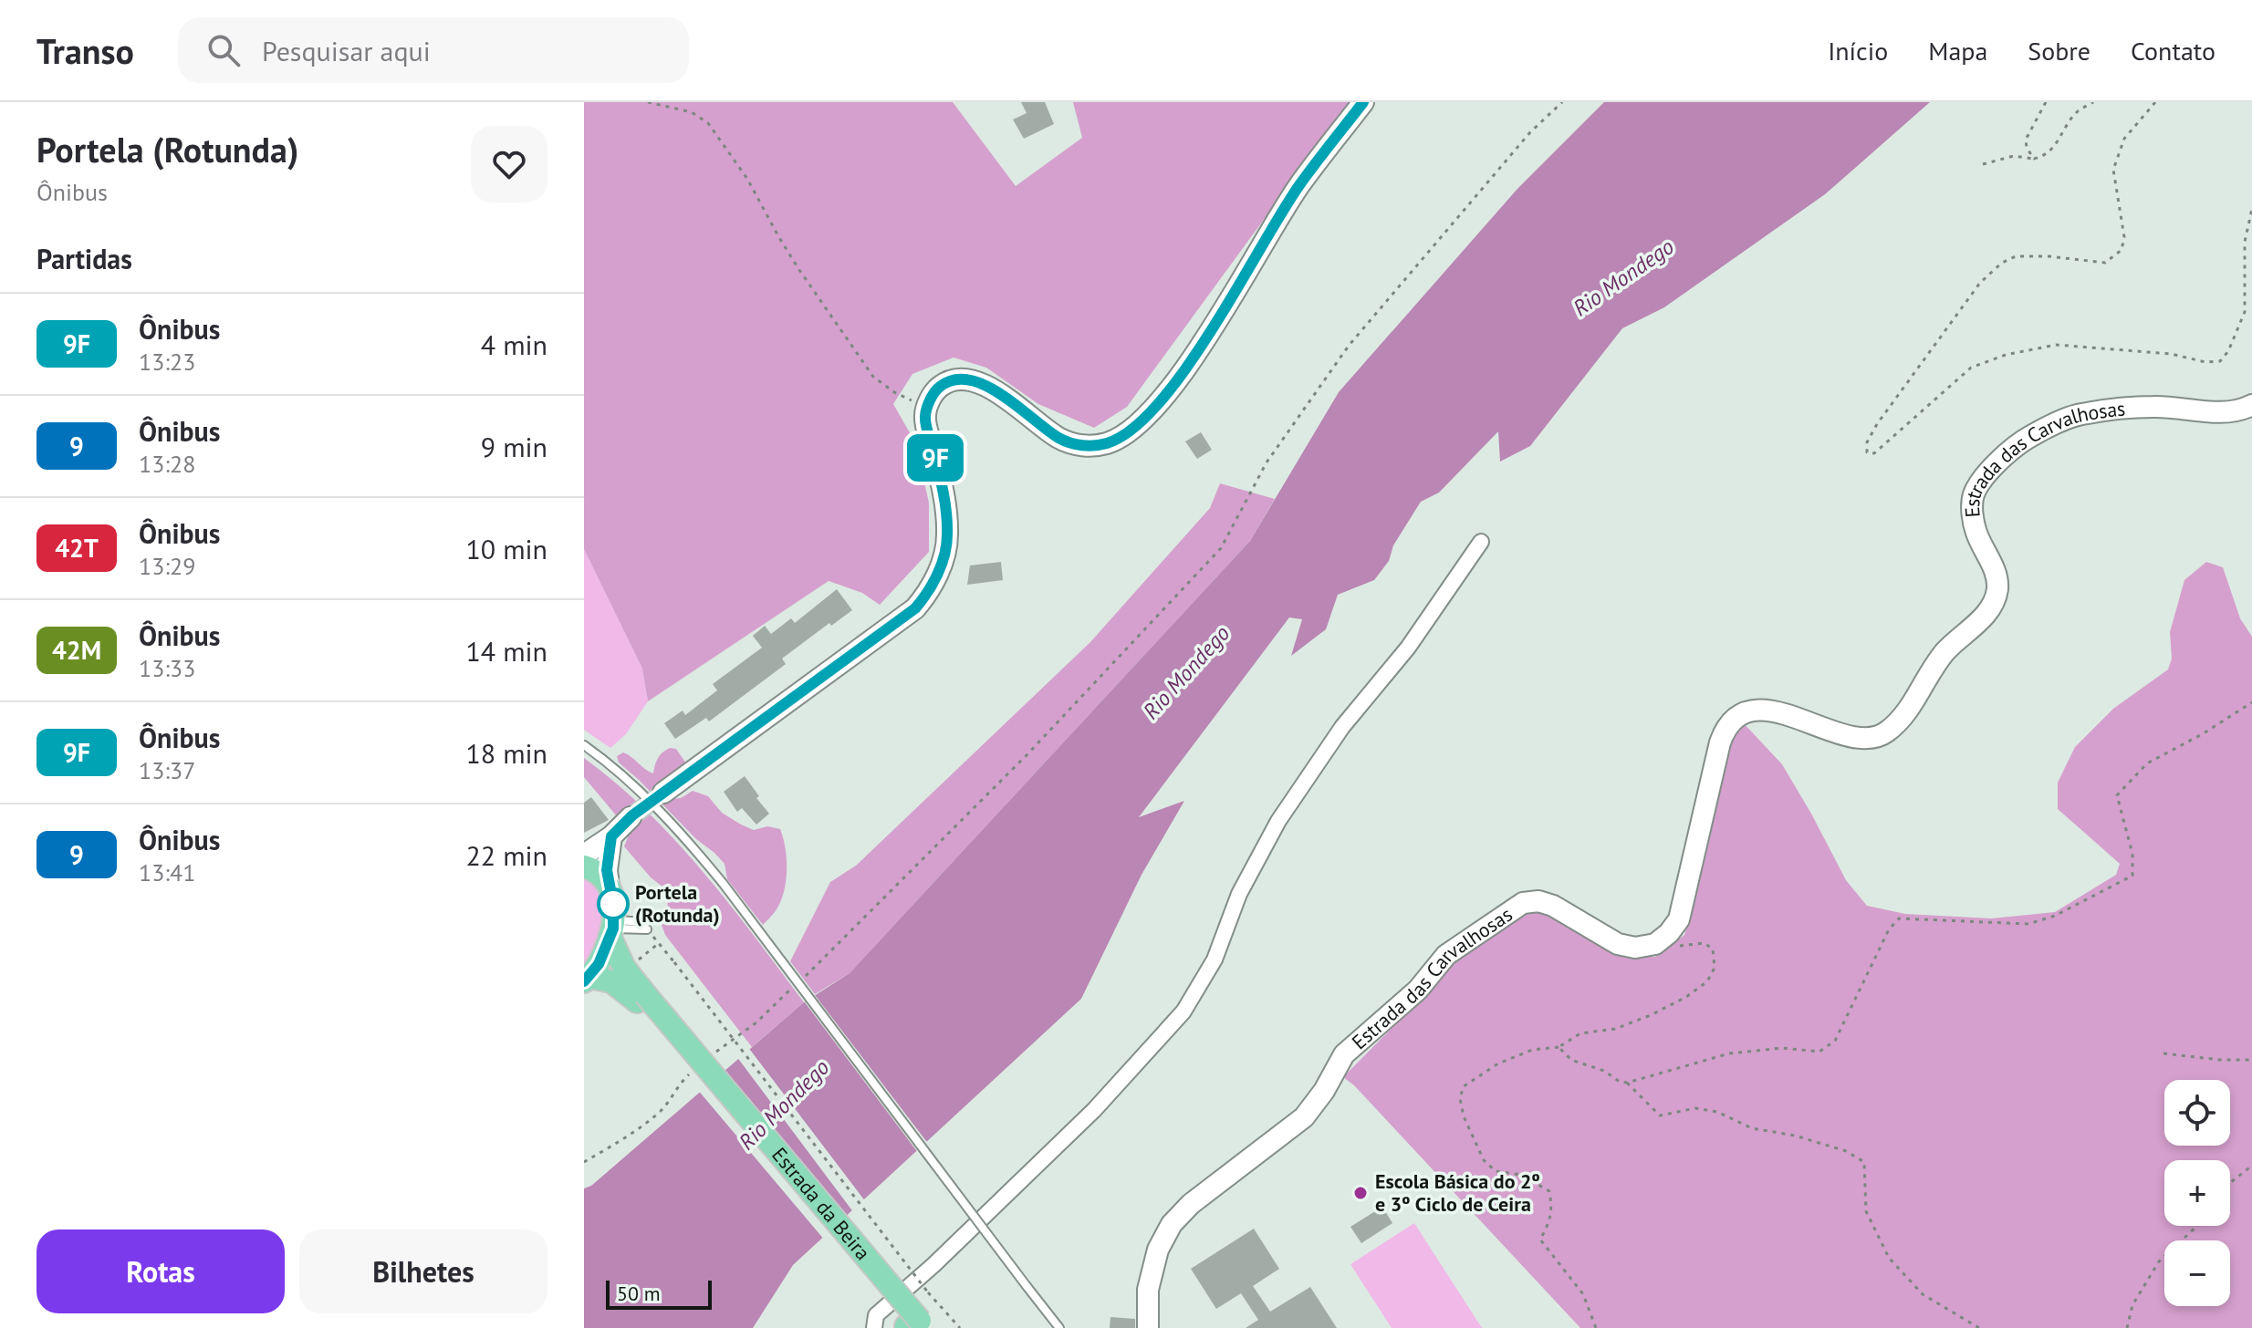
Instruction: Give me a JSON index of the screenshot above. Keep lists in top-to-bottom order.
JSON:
{
  "streets": {
    "main road": ["Estrada da Beira"],
    "street": ["Estrada das Carvalhosas"]
  },
  "water": ["Rio Mondego"],
  "places": ["Portela (Rotunda)", "Escola Básica do 2º e 3º Ciclo de Ceira"],
  "lines": ["bus line 9F"],
  "scale_bar": "50 m",
  "page": {
    "header": "Transo",
    "search": "Pesquisar aqui",
    "nav": [
      "Início",
      "Mapa",
      "Sobre",
      "Contato"
    ],
    "heading": [
      ["Portela (Rotunda)", "Ônibus"],
      "Partidas"
    ],
    "on_map": "9F",
    "list": [
      {
        "mark": "9F",
        "name": "Ônibus",
        "note": "13:23",
        "value": "4 min"
      },
      {
        "mark": "9",
        "name": "Ônibus",
        "note": "13:28",
        "value": "9 min"
      },
      {
        "mark": "42T",
        "name": "Ônibus",
        "note": "13:29",
        "value": "10 min"
      },
      {
        "mark": "42M",
        "name": "Ônibus",
        "note": "13:33",
        "value": "14 min"
      },
      {
        "mark": "9F",
        "name": "Ônibus",
        "note": "13:37",
        "value": "18 min"
      },
      {
        "mark": "9",
        "name": "Ônibus",
        "note": "13:41",
        "value": "22 min"
      }
    ],
    "map_buttons": ["+", "−"],
    "buttons": ["Rotas", "Bilhetes"],
    "scale": "50 m"
  }
}
